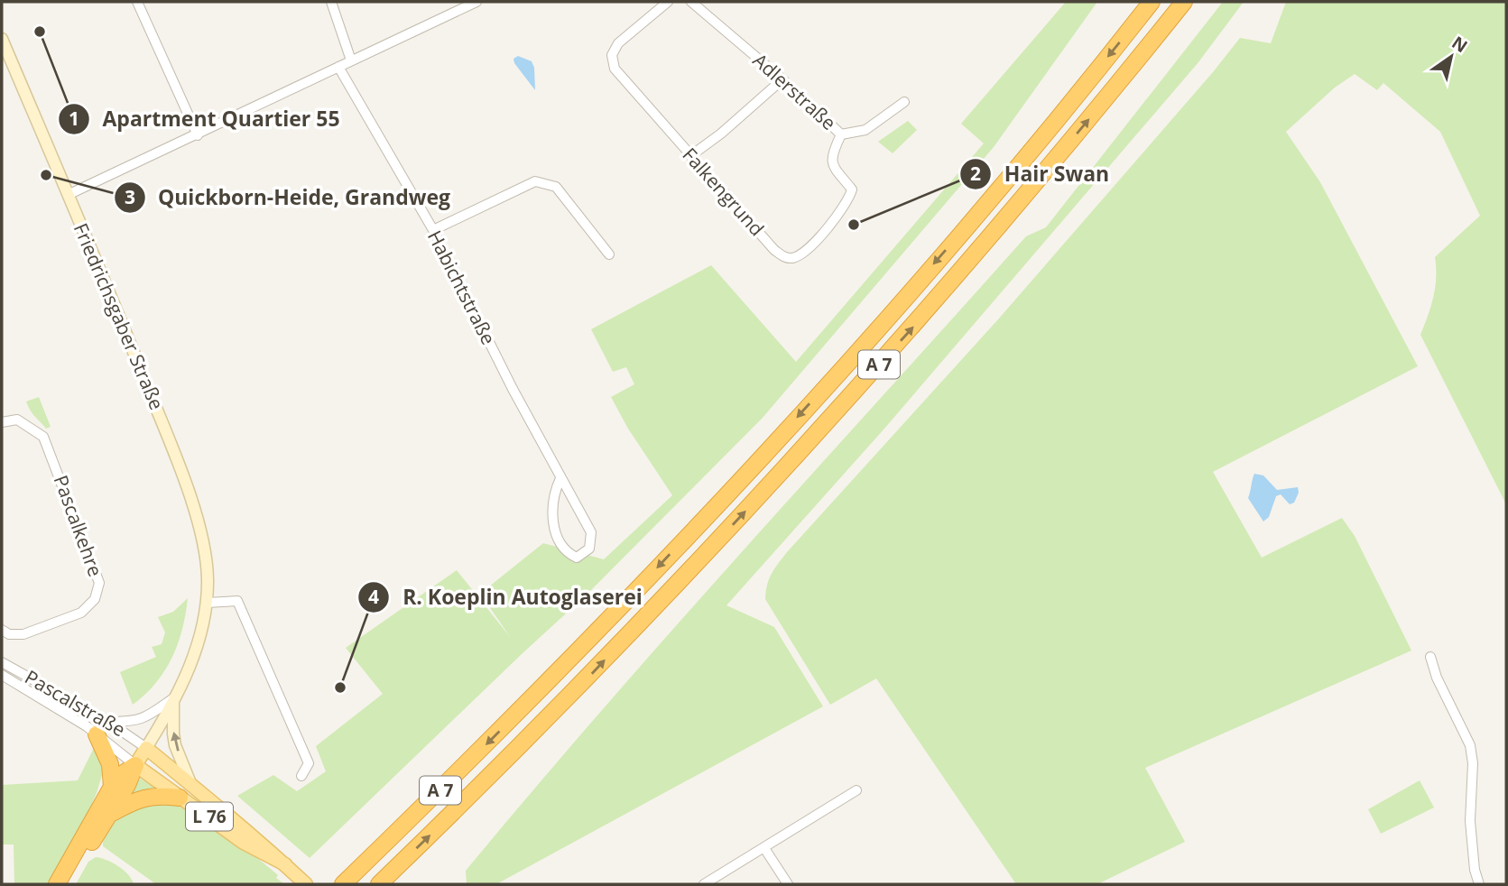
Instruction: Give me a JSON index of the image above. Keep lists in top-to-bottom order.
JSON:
{
  "streets": {
    "highway": ["A 7"],
    "main road": ["Friedrichsgaber Straße", "L 76"],
    "street": [
      "Adlerstraße",
      "Falkengrund",
      "Habichtstraße",
      "Pascalkehre",
      "Pascalstraße"
    ]
  },
  "crossings": [
    ["Adlerstraße", "Falkengrund"],
    ["Friedrichsgaber Straße", "Pascalstraße"]
  ],
  "places": [
    "Apartment Quartier 55",
    "Quickborn-Heide, Grandweg",
    "Hair Swan",
    "R. Koeplin Autoglaserei"
  ],
  "north": "top right"
}
